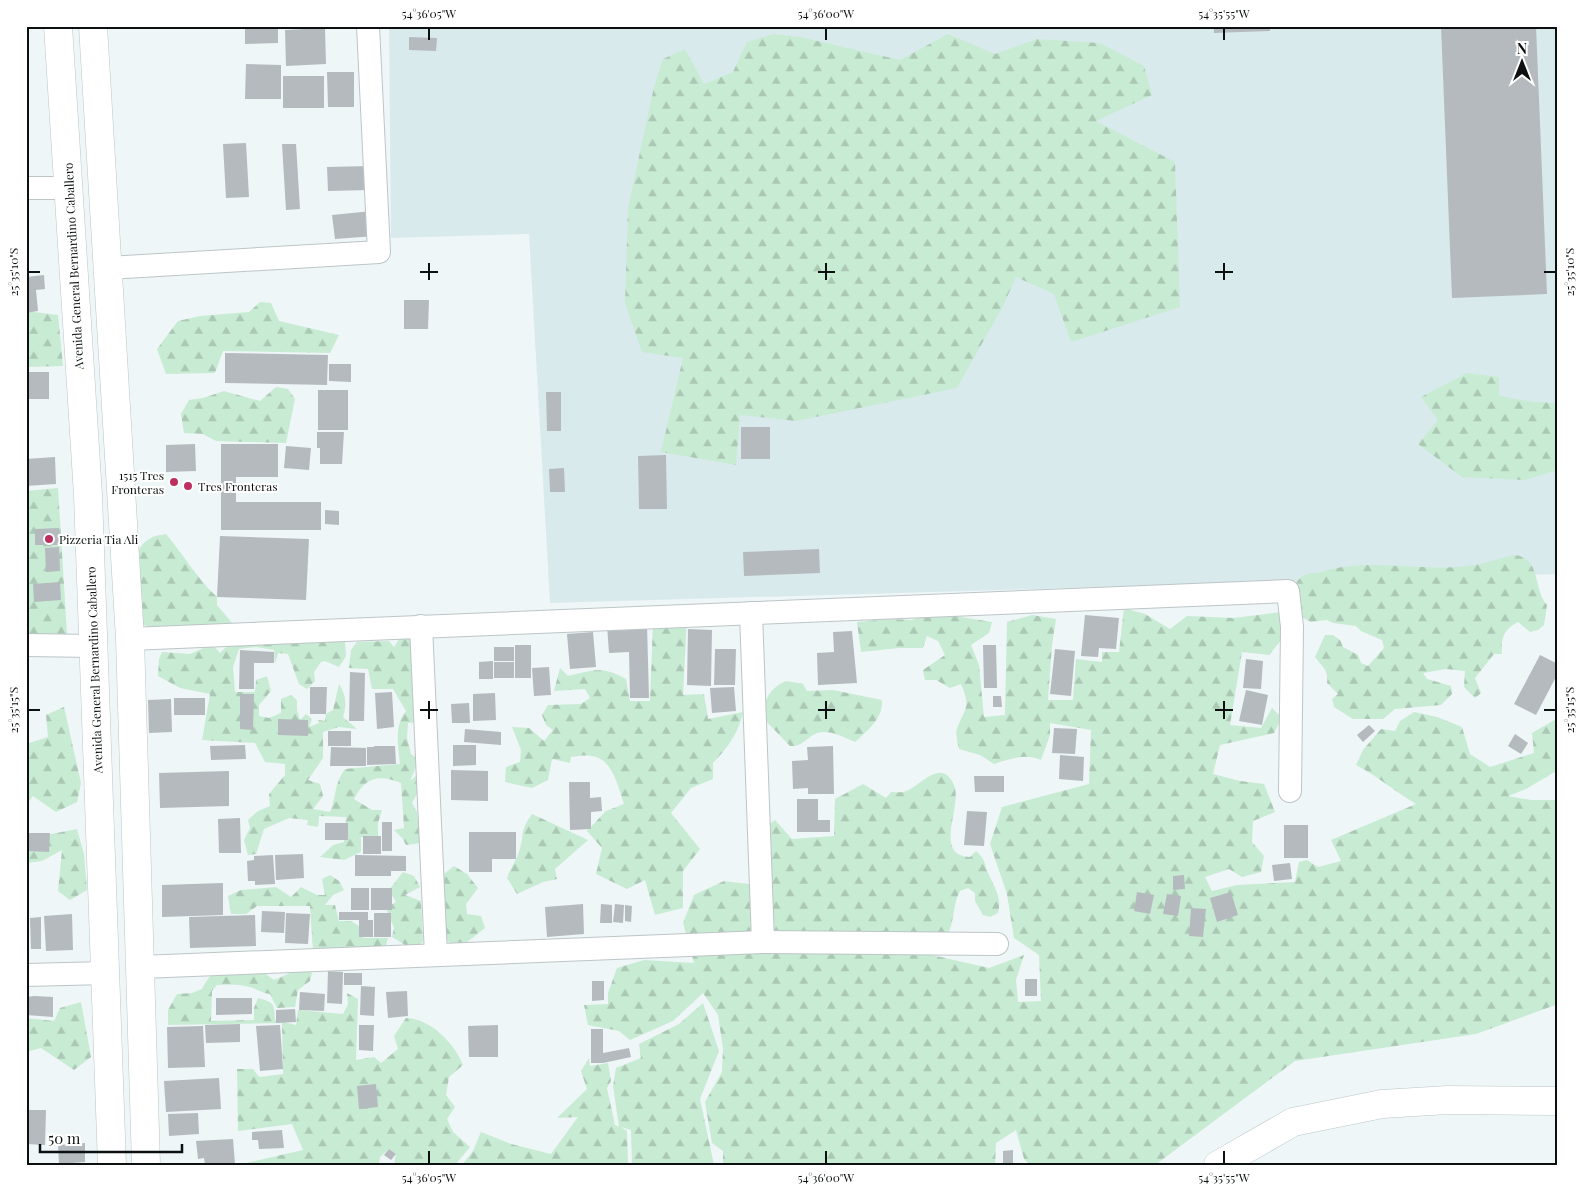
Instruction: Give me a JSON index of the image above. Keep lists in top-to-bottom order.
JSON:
{
  "streets": {
    "main road": ["Avenida General Bernardino Caballero"]
  },
  "places": ["1515 Tres Fronteras", "Tres Fronteras", "Pizzeria Tia Ali"],
  "scale_bar": "50 m",
  "north": "top",
  "coordinates": [
    "54°36'05\"W",
    "54°36'00\"W",
    "54°35'55\"W",
    "25°35'10\"S",
    "25°35'15\"S"
  ]
}
